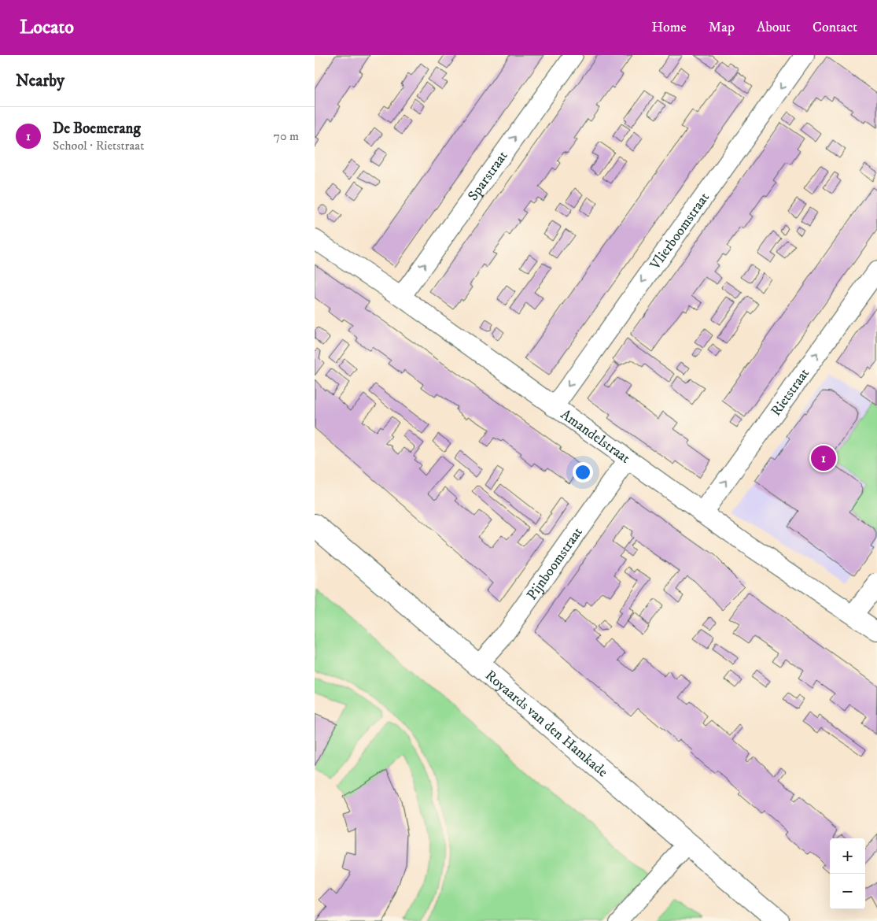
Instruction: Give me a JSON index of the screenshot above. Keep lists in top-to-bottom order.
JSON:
{
  "streets": {
    "street": [
      "Sparstraat",
      "Vlierboomstraat",
      "Rietstraat",
      "Amandelstraat",
      "Pijnboomstraat",
      "Royaards van den Hamkade"
    ]
  },
  "crossings": [
    ["Sparstraat", "Amandelstraat"],
    ["Vlierboomstraat", "Amandelstraat"],
    ["Rietstraat", "Amandelstraat"],
    ["Amandelstraat", "Pijnboomstraat"],
    ["Pijnboomstraat", "Royaards van den Hamkade"]
  ],
  "one_way": ["Sparstraat", "Vlierboomstraat", "Rietstraat"],
  "page": {
    "header": "Locato",
    "nav": [
      "Home",
      "Map",
      "About",
      "Contact"
    ],
    "heading": "Nearby",
    "list": [
      {
        "mark": "1",
        "name": "De Boemerang",
        "note": "School · Rietstraat",
        "value": "70 m"
      }
    ],
    "pins": "1",
    "map_buttons": ["+", "−"]
  }
}
